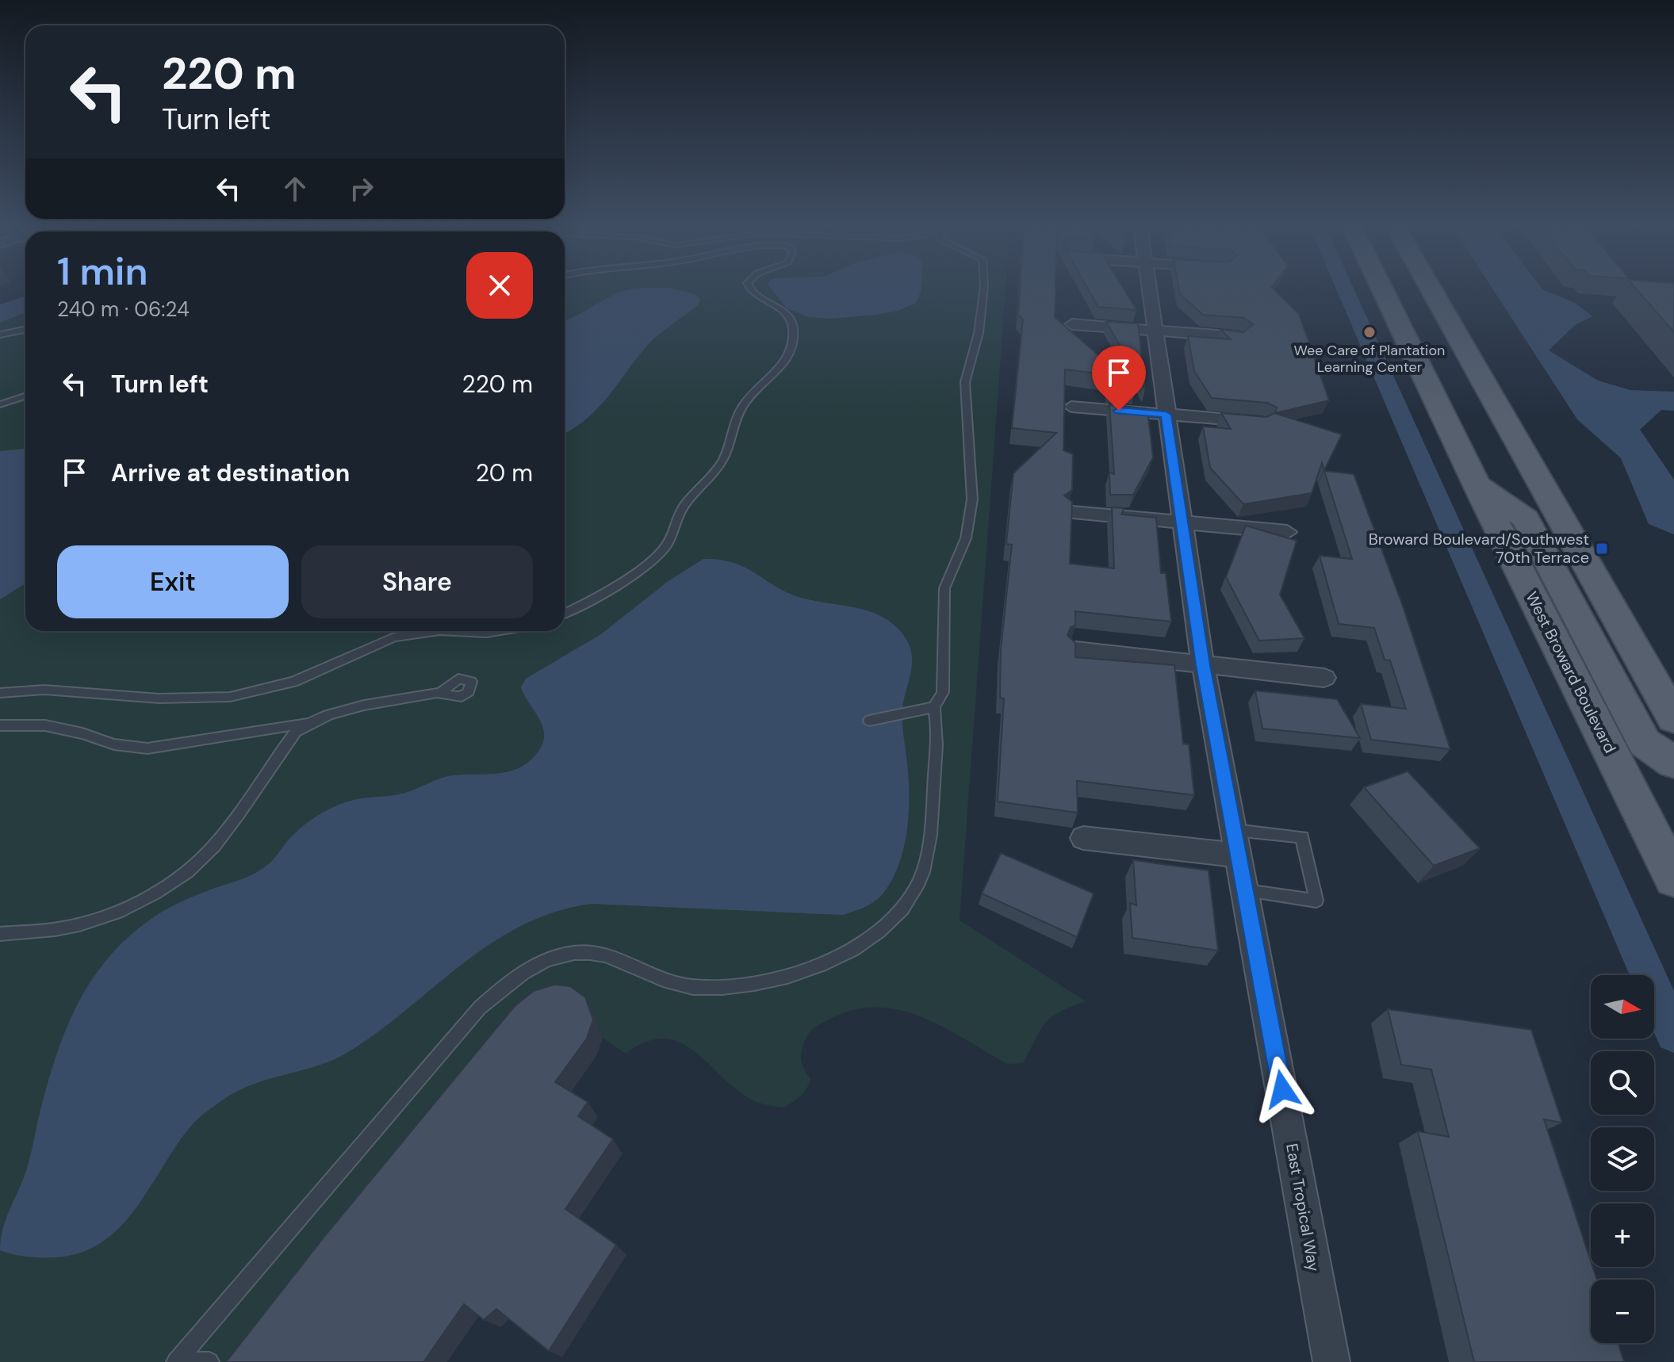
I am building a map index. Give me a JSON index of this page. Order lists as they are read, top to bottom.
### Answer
{
  "streets": {
    "main road": ["West Broward Boulevard"],
    "street": ["East Tropical Way"]
  },
  "places": {
    "other": ["Wee Care of Plantation Learning Center"],
    "transit": ["Broward Boulevard/Southwest 70th Terrace"]
  },
  "north": "right",
  "page": {
    "turn": ["220 m", "Turn left"],
    "heading": ["1 min", "240 m · 06:24"],
    "list": [
      {
        "name": "Turn left",
        "value": "220 m"
      },
      {
        "name": "Arrive at destination",
        "value": "20 m"
      }
    ],
    "buttons": ["Exit", "Share"],
    "map_buttons": ["+", "−"]
  }
}
